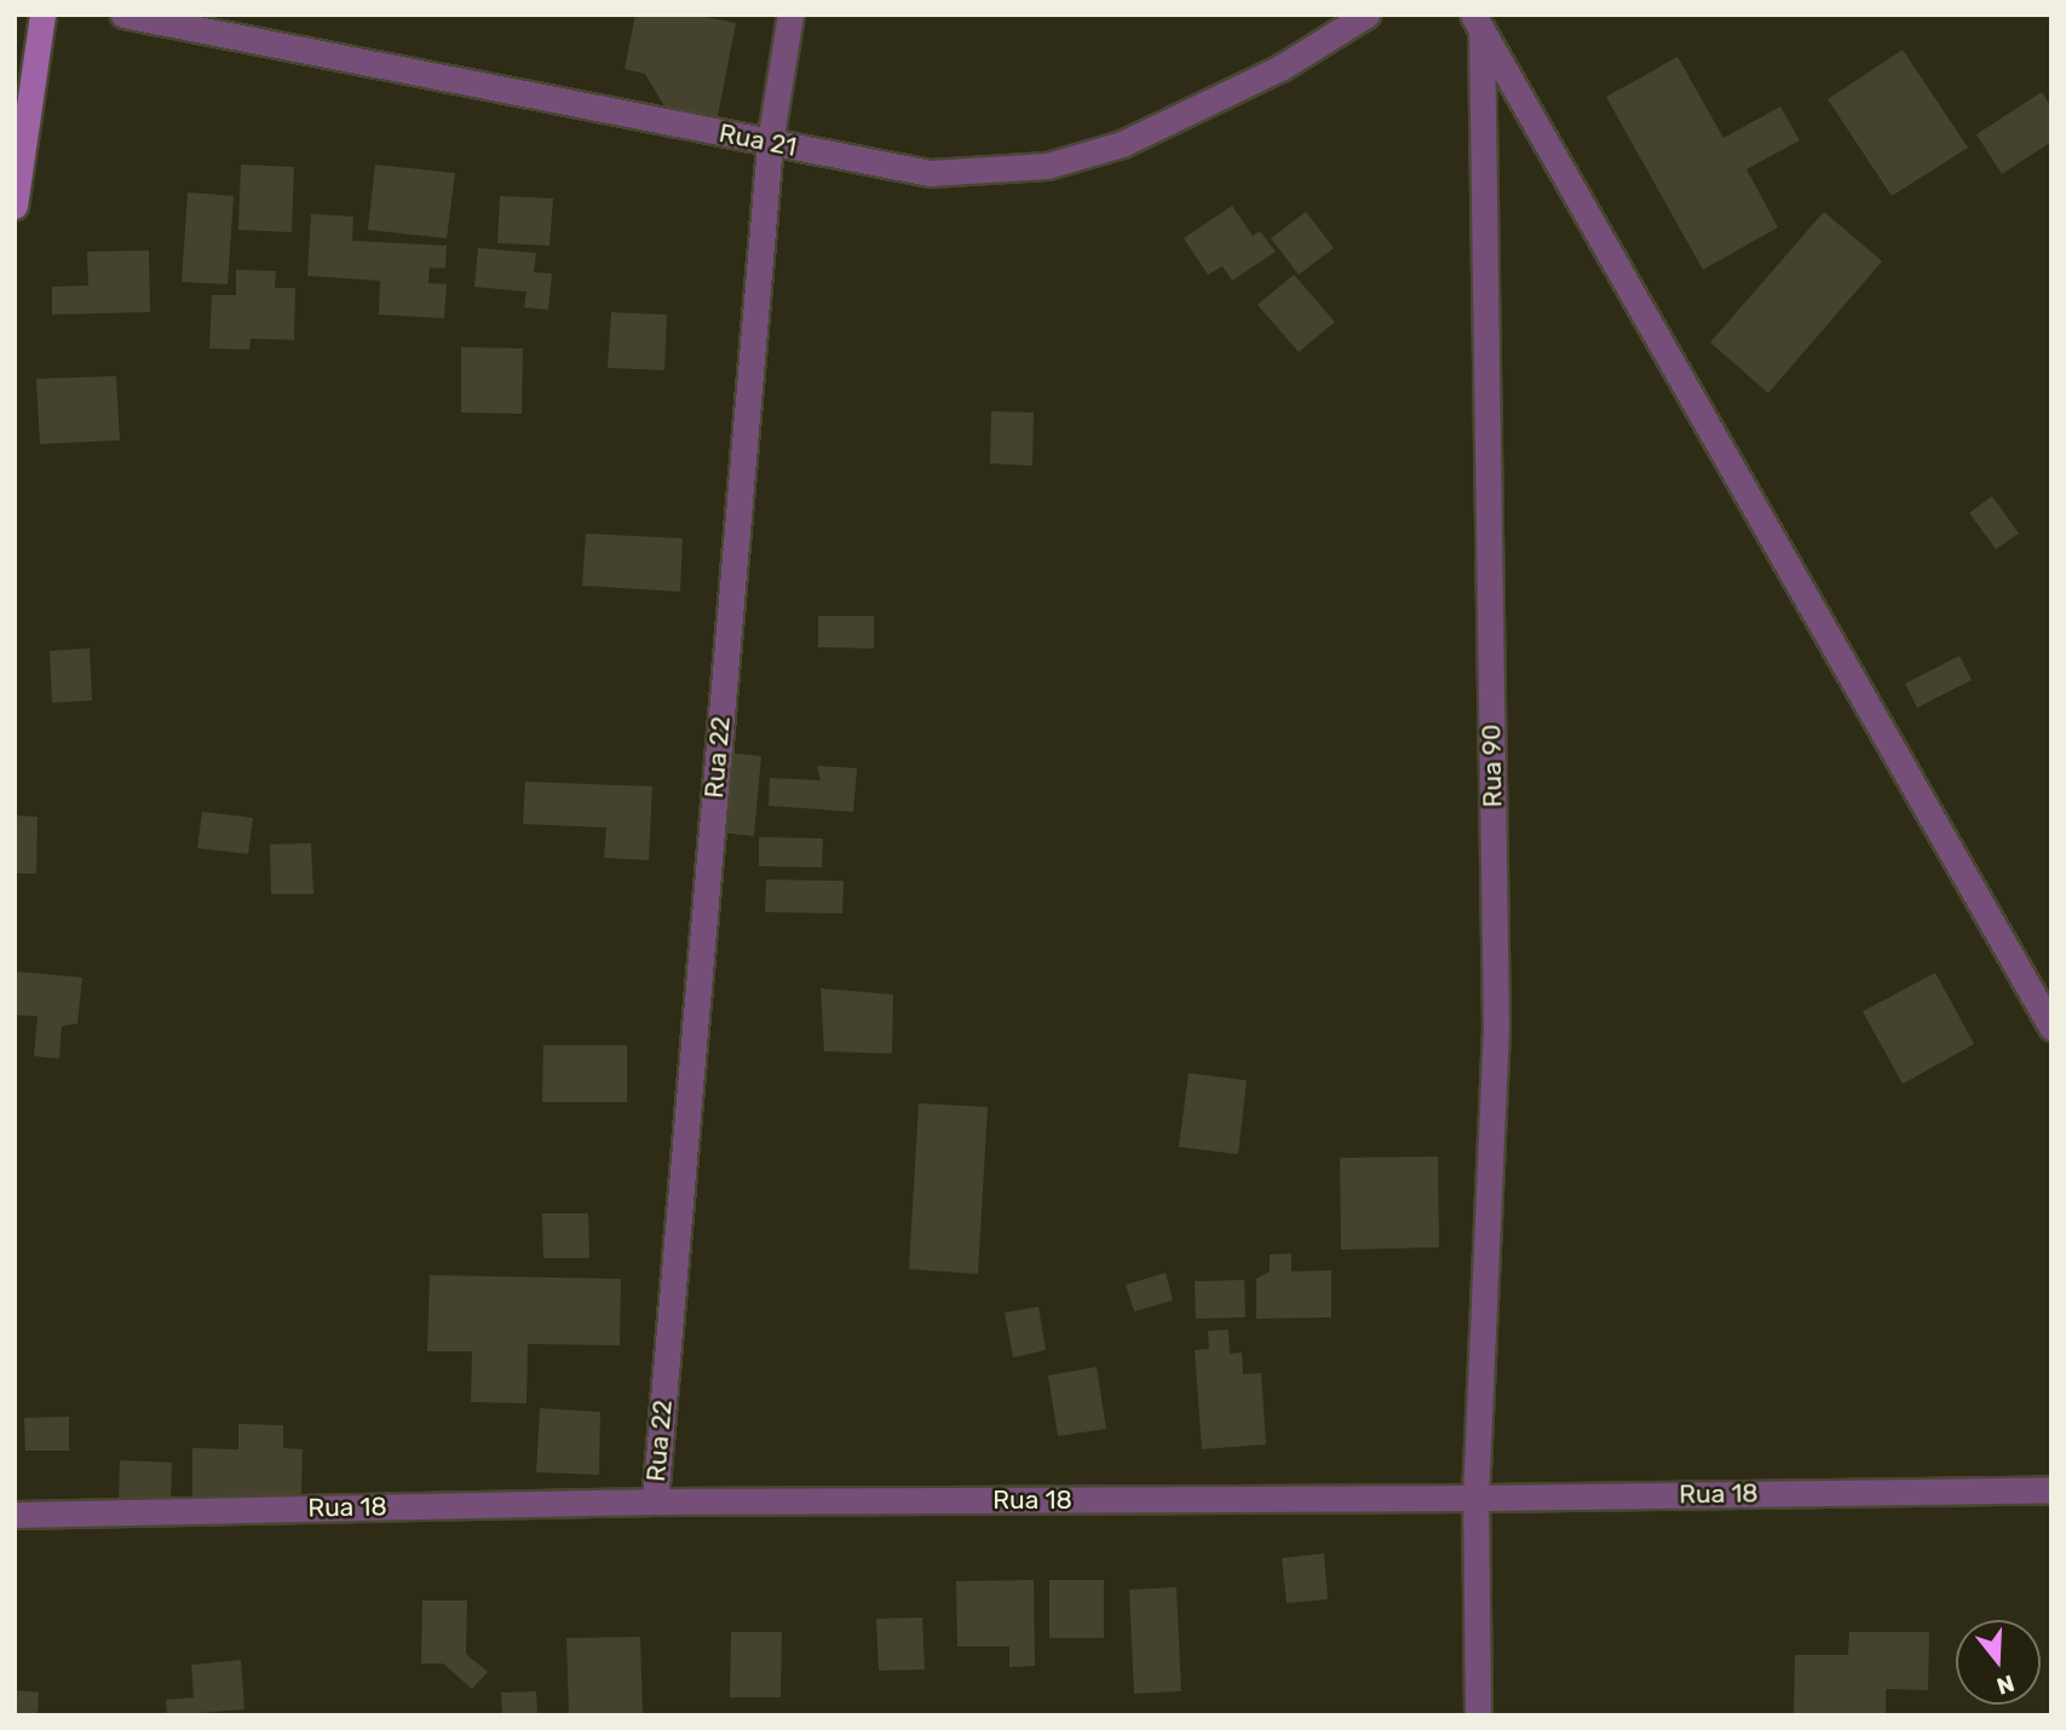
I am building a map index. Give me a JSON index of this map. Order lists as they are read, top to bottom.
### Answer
{
  "streets": {
    "street": [
      "Rua 21",
      "Rua 22",
      "Rua 90",
      "Rua 18"
    ]
  },
  "crossings": [
    ["Rua 21", "Rua 22"],
    ["Rua 22", "Rua 18"],
    ["Rua 90", "Rua 18"]
  ],
  "north": "bottom"
}
